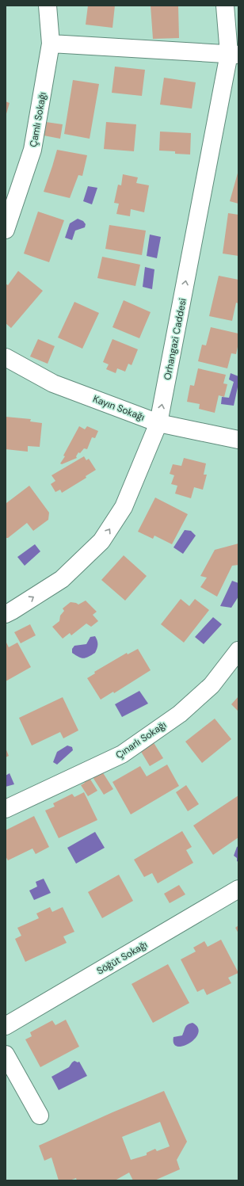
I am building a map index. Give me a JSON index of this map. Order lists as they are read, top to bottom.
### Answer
{
  "streets": {
    "street": [
      "Çamlı Sokağı",
      "Orhangazi Caddesi",
      "Kayın Sokağı",
      "Çınarlı Sokağı",
      "Söğüt Sokağı"
    ]
  },
  "crossings": [
    ["Orhangazi Caddesi", "Kayın Sokağı"]
  ],
  "one_way": ["Orhangazi Caddesi"]
}
